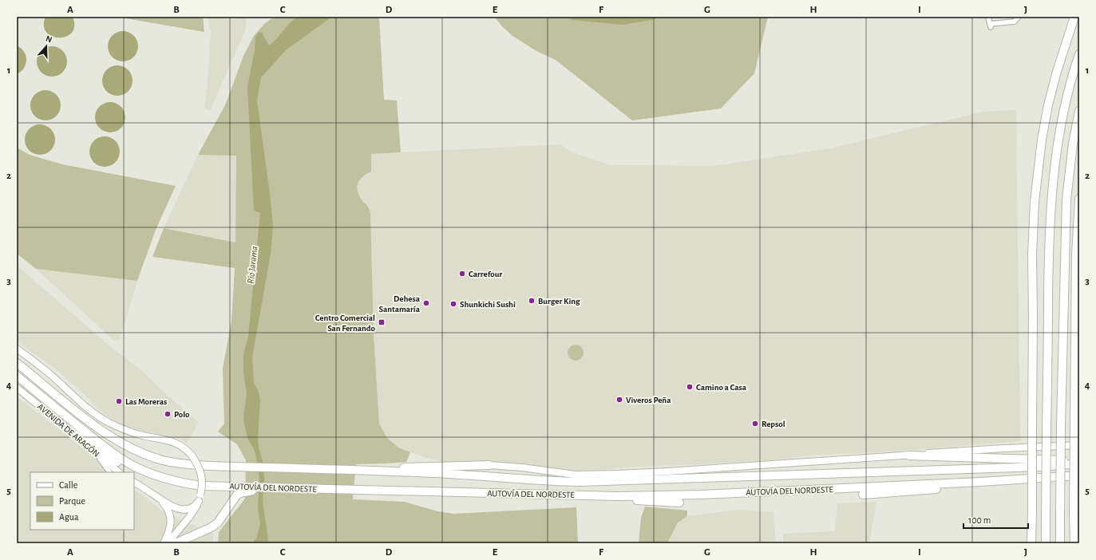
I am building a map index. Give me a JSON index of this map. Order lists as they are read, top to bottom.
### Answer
{
  "streets": {
    "highway": ["AUTOVÍA DEL NORDESTE"],
    "main road": ["AVENIDA DE ARAGÓN"]
  },
  "water": ["Río Jarama"],
  "places": {
    "other": [
      "Carrefour",
      "Burger King",
      "Dehesa Santamaría",
      "Shunkichi Sushi",
      "Camino a Casa",
      "Viveros Peña",
      "Las Moreras",
      "Polo",
      "Repsol"
    ],
    "transit": ["Centro Comercial San Fernando"]
  },
  "legend": ["Calle", "Parque", "Agua"],
  "scale_bar": "100 m",
  "north": "top",
  "grid": {
    "columns": [
      "A",
      "B",
      "C",
      "D",
      "E",
      "F",
      "G",
      "H",
      "I",
      "J"
    ],
    "rows": [
      "1",
      "2",
      "3",
      "4",
      "5"
    ]
  }
}
